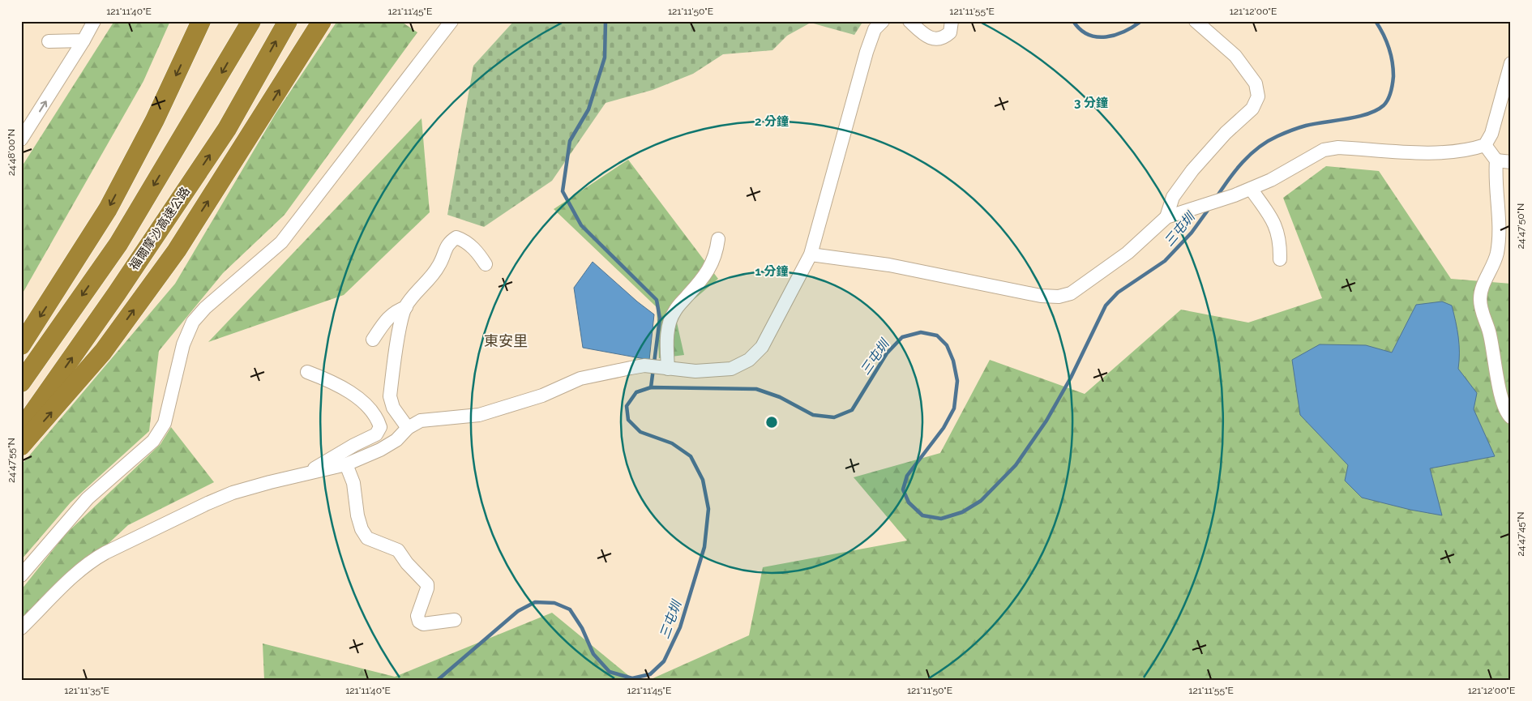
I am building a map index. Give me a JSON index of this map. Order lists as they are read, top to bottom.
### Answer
{
  "streets": {
    "highway": ["福爾摩沙高速公路"]
  },
  "districts": ["東安里"],
  "water": ["三屯圳"],
  "coordinates": [
    "121°11'40\"E",
    "121°11'45\"E",
    "121°11'50\"E",
    "121°11'55\"E",
    "121°12'00\"E",
    "24°48'00\"N",
    "24°47'50\"N",
    "24°47'55\"N",
    "24°47'45\"N",
    "121°11'35\"E"
  ],
  "rings": ["3 分鐘", "2 分鐘", "1 分鐘"]
}
